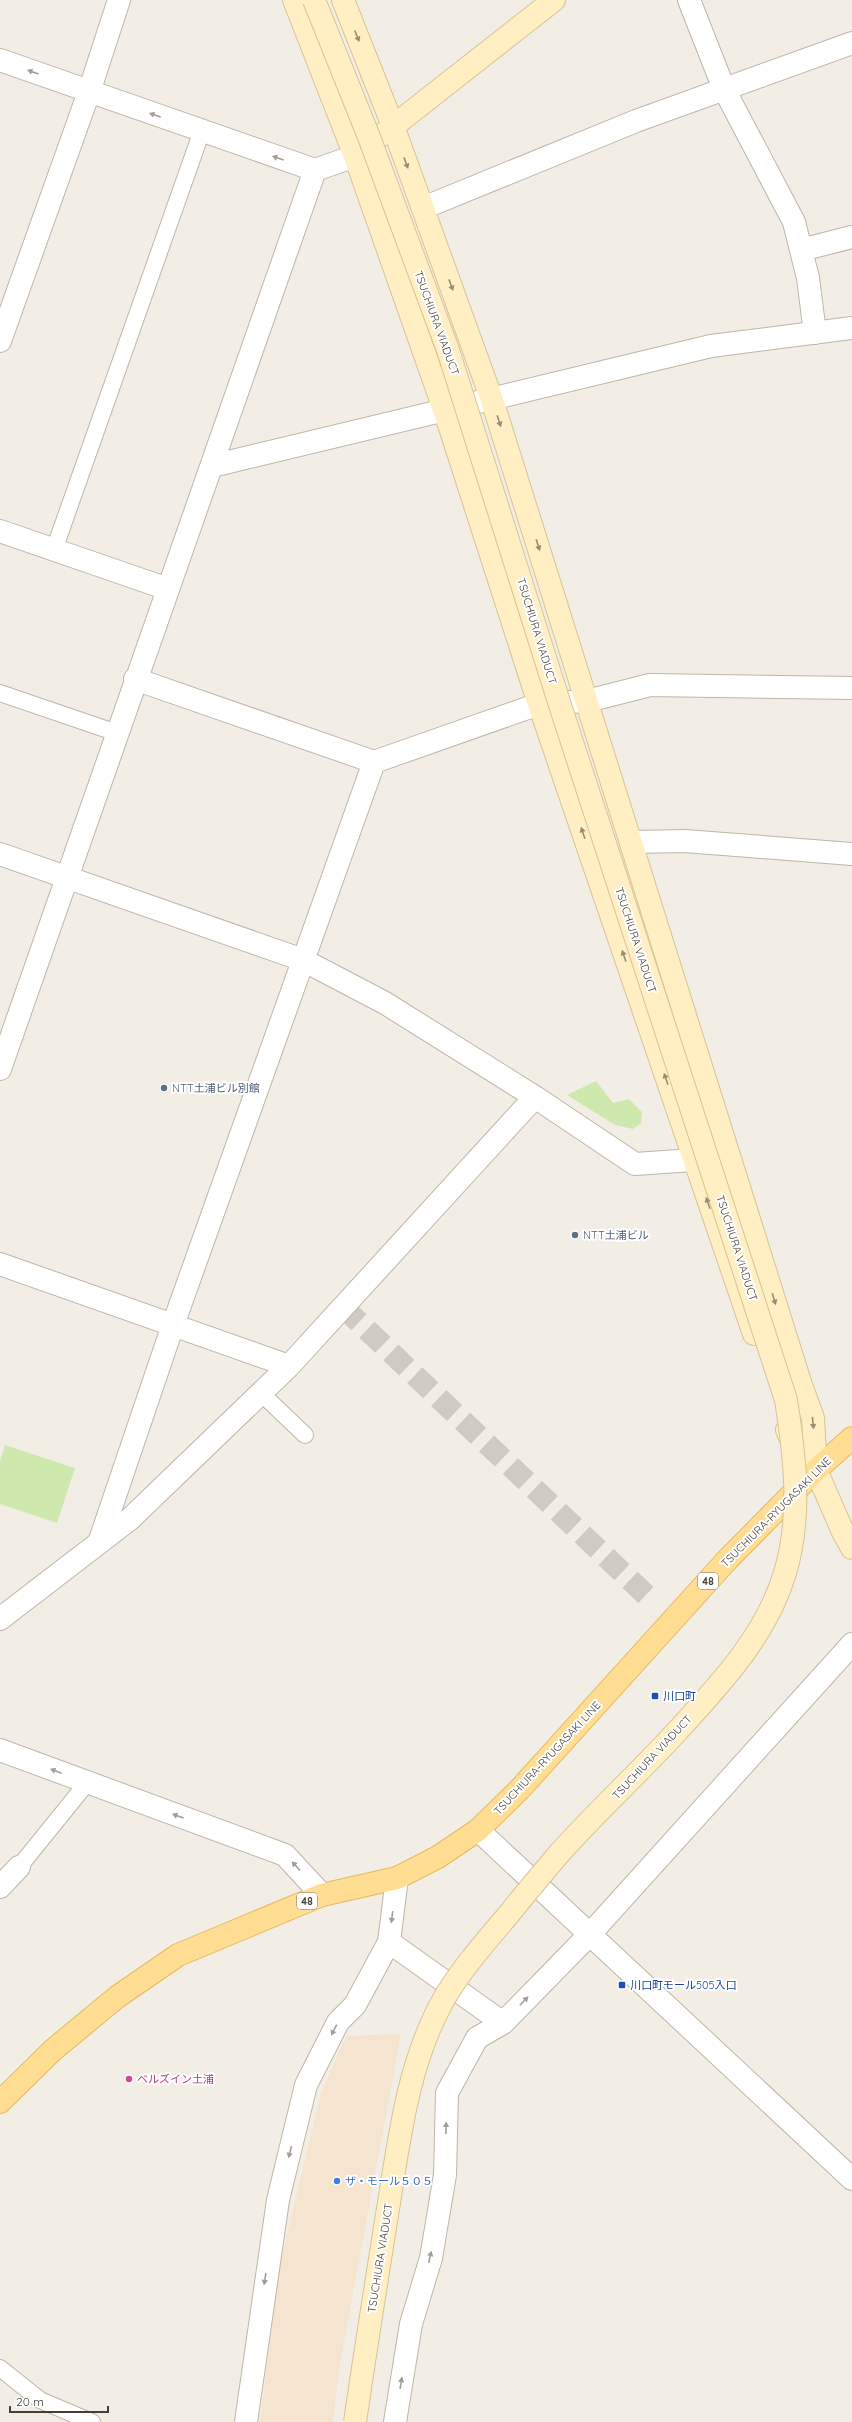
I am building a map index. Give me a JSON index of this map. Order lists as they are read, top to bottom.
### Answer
{
  "streets": {
    "main road": ["TSUCHIURA-RYUGASAKI LINE", "48"],
    "street": ["TSUCHIURA VIADUCT"]
  },
  "places": {
    "other": [
      "NTT土浦ビル別館",
      "NTT土浦ビル",
      "ベルズイン土浦",
      "ザ・モール５０５"
    ],
    "transit": ["川口町", "川口町モール505入口"]
  },
  "scale_bar": "20 m"
}
